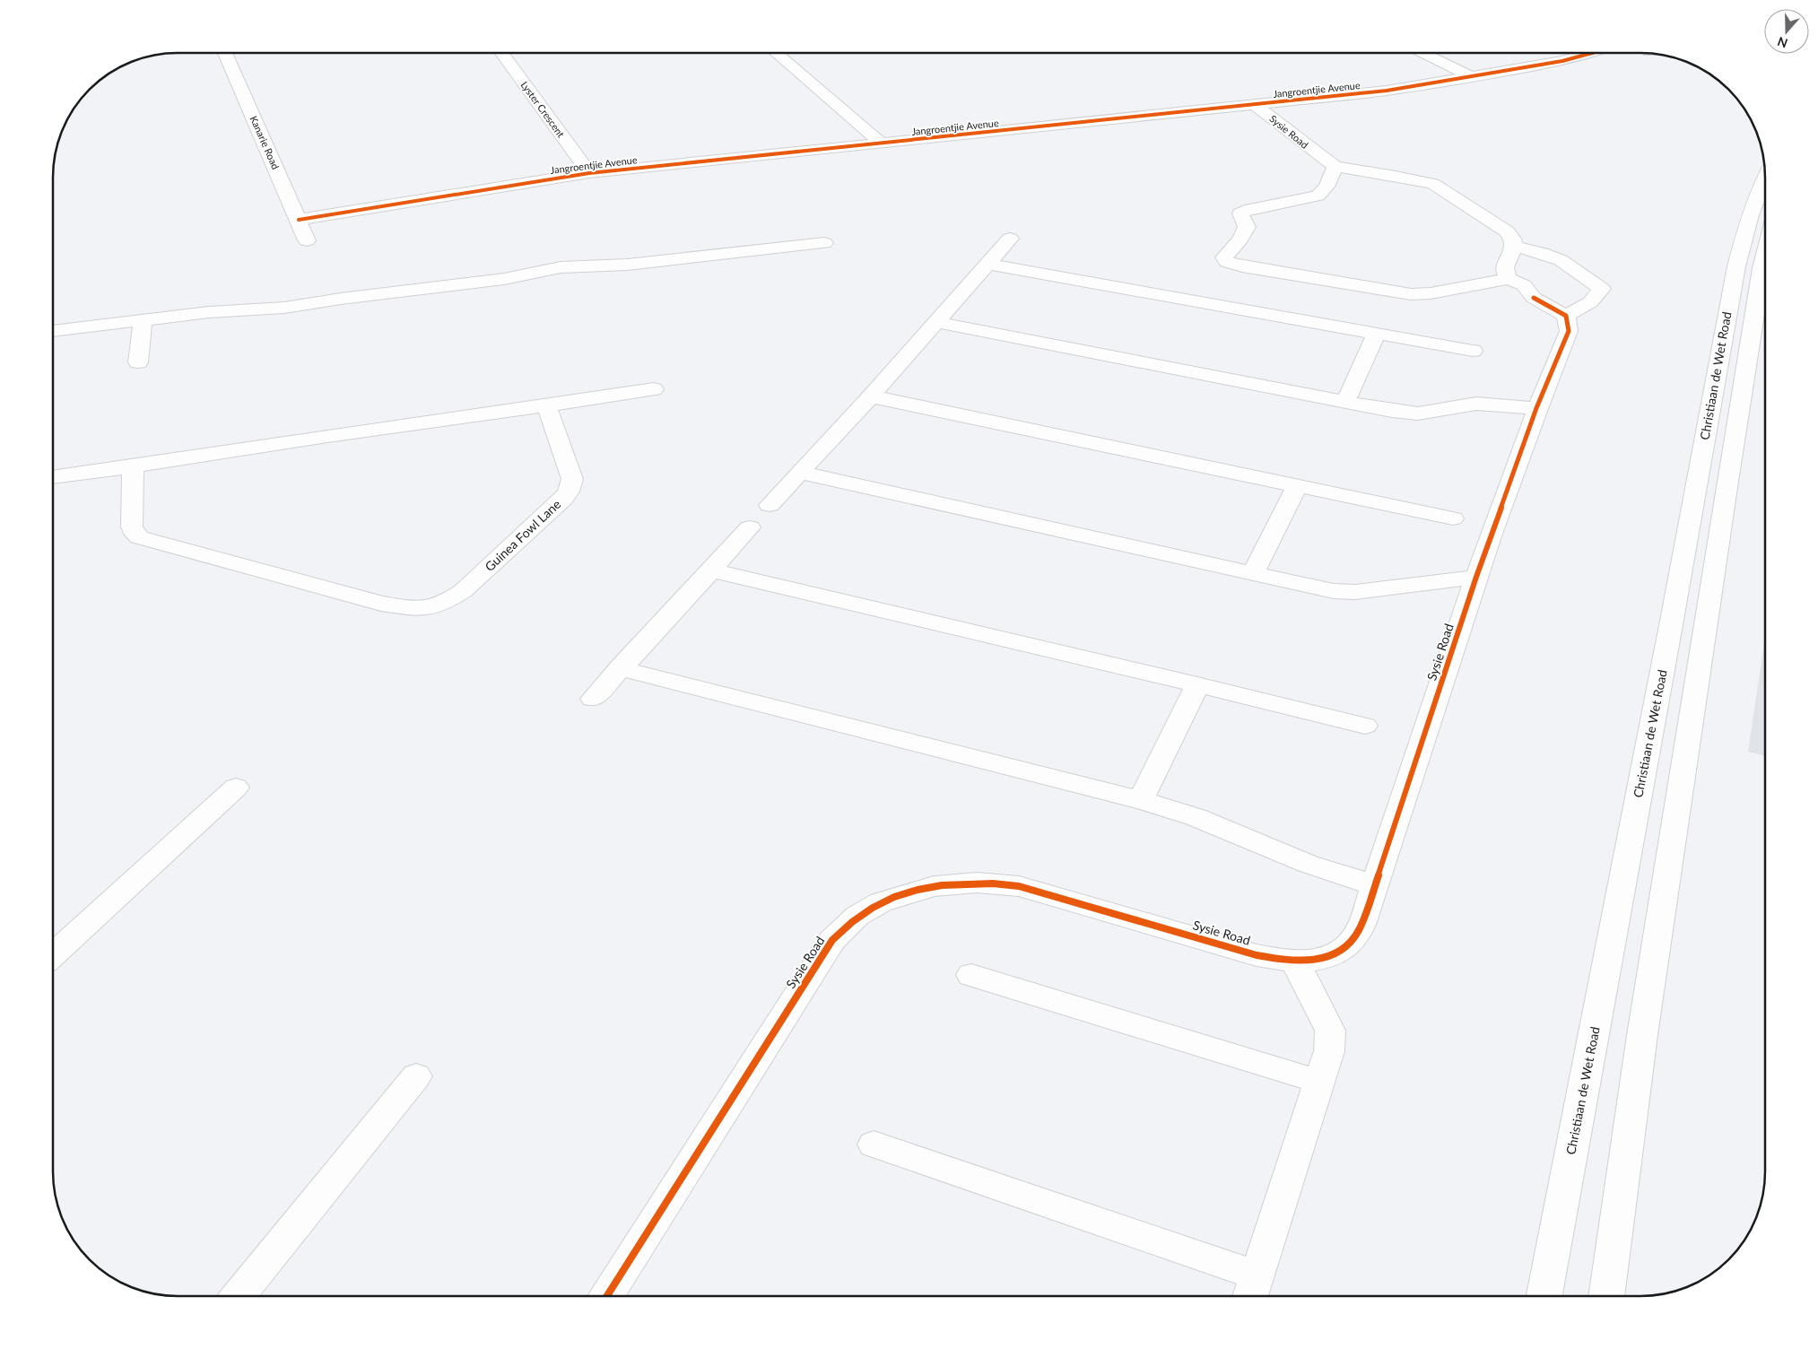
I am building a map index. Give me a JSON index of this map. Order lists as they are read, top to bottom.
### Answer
{
  "streets": {
    "street": [
      "Jangroentjie Avenue",
      "Lyster Crescent",
      "Sysie Road",
      "Kanarie Road",
      "Christiaan de Wet Road",
      "Guinea Fowl Lane"
    ]
  },
  "crossings": [
    ["Jangroentjie Avenue", "Lyster Crescent"],
    ["Jangroentjie Avenue", "Sysie Road"],
    ["Jangroentjie Avenue", "Kanarie Road"]
  ],
  "north": "bottom"
}
